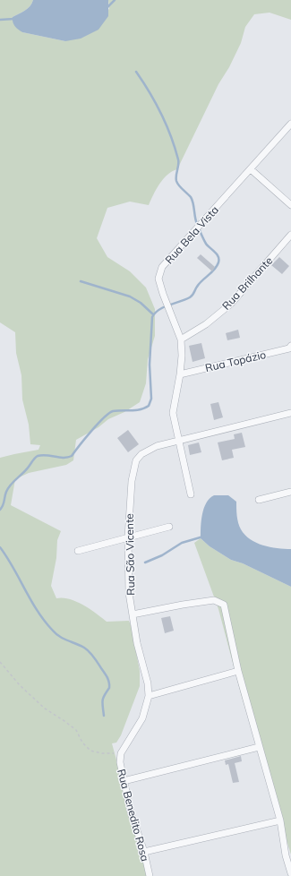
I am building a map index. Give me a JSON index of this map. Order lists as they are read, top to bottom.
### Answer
{
  "streets": {
    "street": [
      "Rua Bela Vista",
      "Rua Brilhante",
      "Rua Topázio",
      "Rua São Vicente",
      "Rua Benedito Rosa"
    ]
  },
  "crossings": [
    ["Rua Bela Vista", "Rua Brilhante"],
    ["Rua Bela Vista", "Rua Topázio"],
    ["Rua Bela Vista", "Rua São Vicente"]
  ]
}
